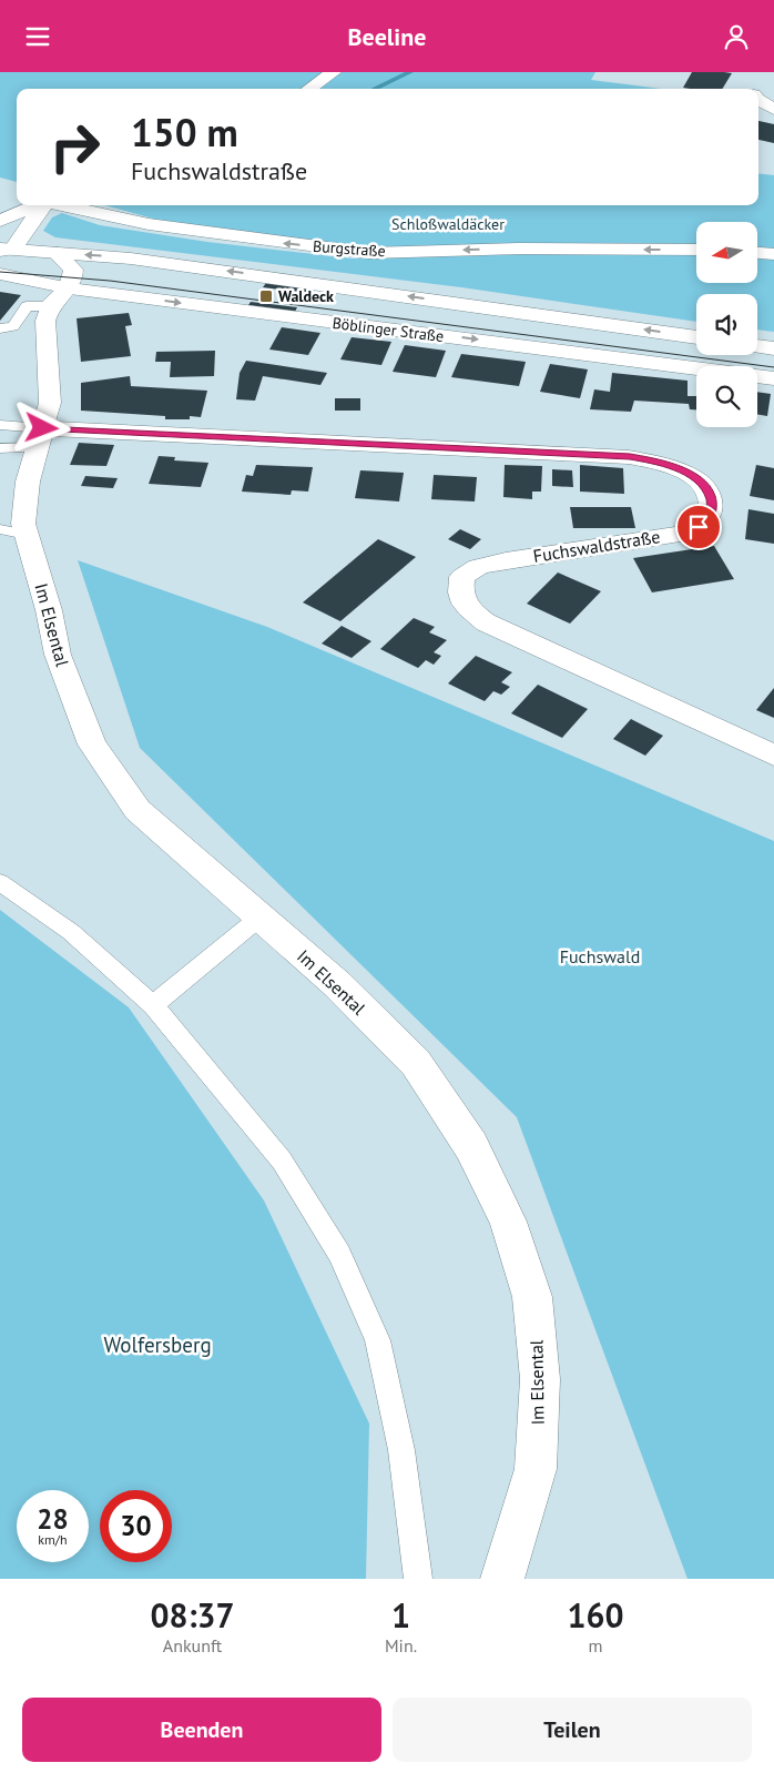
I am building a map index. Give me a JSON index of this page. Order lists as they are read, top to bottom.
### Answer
{
  "streets": {
    "street": [
      "Burgstraße",
      "Böblinger Straße",
      "Fuchswaldstraße",
      "Im Elsental"
    ]
  },
  "crossings": [
    ["Fuchswaldstraße", "Im Elsental"]
  ],
  "one_way": ["Burgstraße"],
  "parks": ["Schloßwaldäcker", "Fuchswald", "Wolfersberg"],
  "places": {
    "transit": ["Waldeck"]
  },
  "north": "left",
  "page": {
    "header": "Beeline",
    "turn": ["150 m", "Fuchswaldstraße"],
    "speed": "28 km/h",
    "limit": "30",
    "eta": [
      "08:37",
      "Ankunft",
      "1",
      "Min.",
      "160",
      "m"
    ],
    "buttons": ["Beenden", "Teilen"]
  }
}
